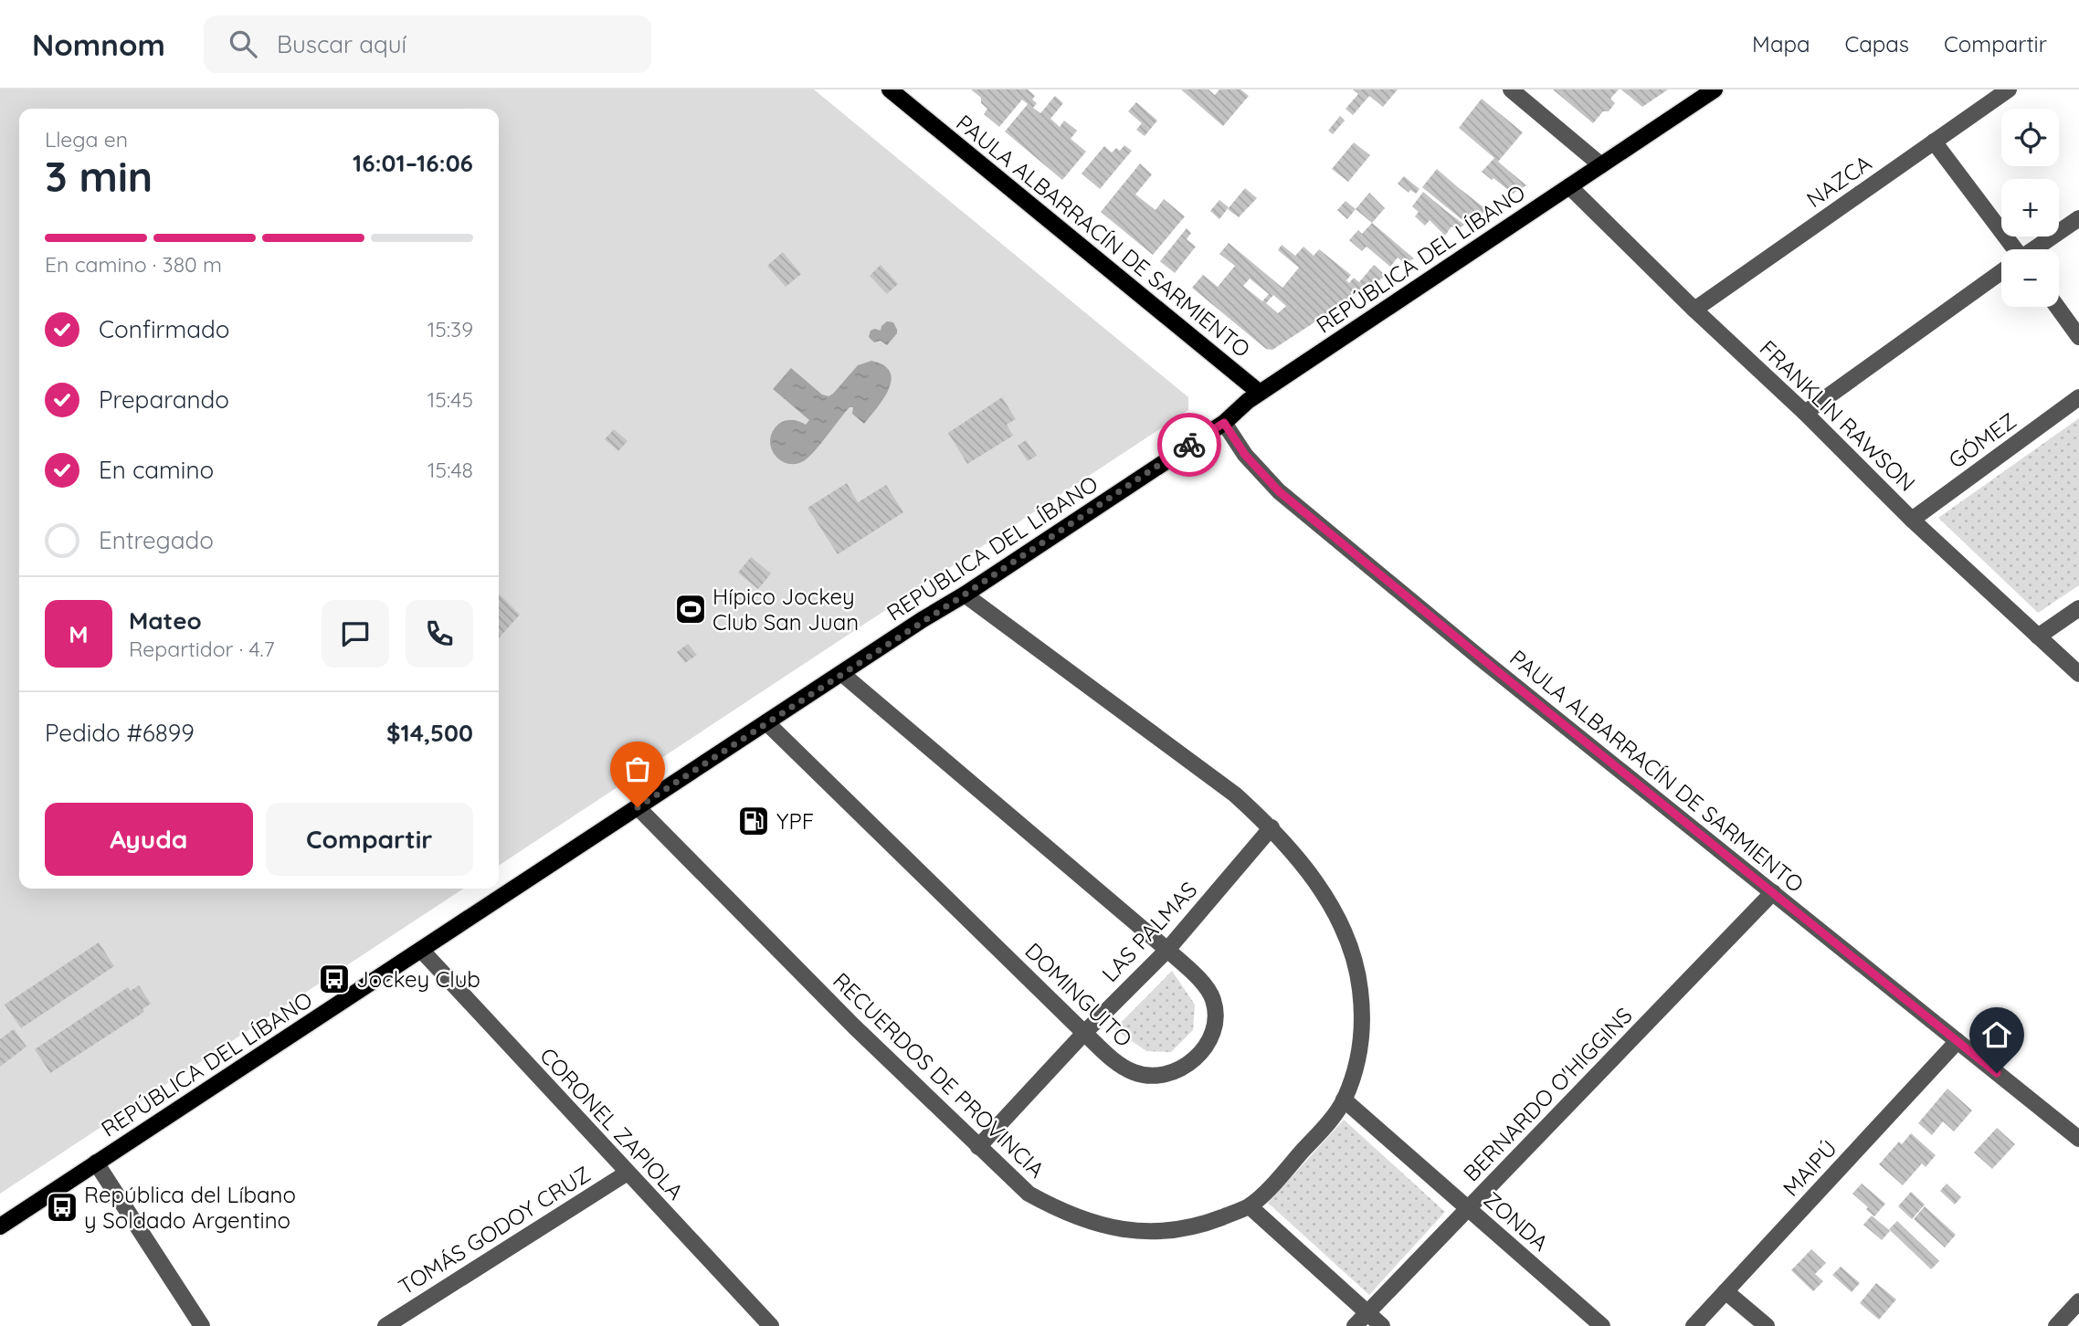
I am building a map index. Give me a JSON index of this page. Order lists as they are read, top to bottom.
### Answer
{
  "streets": {
    "main road": ["PAULA ALBARRACÍN DE SARMIENTO", "REPÚBLICA DEL LÍBANO"],
    "street": [
      "NAZCA",
      "FRANKLIN RAWSON",
      "GÓMEZ",
      "LAS PALMAS",
      "DOMINGUITO",
      "RECUERDOS DE PROVINCIA",
      "BERNARDO O'HIGGINS",
      "CORONEL ZAPIOLA",
      "MAIPÚ",
      "ZONDA",
      "TOMÁS GODOY CRUZ"
    ]
  },
  "crossings": [
    ["NAZCA", "FRANKLIN RAWSON"],
    ["PAULA ALBARRACÍN DE SARMIENTO", "REPÚBLICA DEL LÍBANO"],
    ["PAULA ALBARRACÍN DE SARMIENTO", "BERNARDO O'HIGGINS"],
    ["PAULA ALBARRACÍN DE SARMIENTO", "MAIPÚ"],
    ["REPÚBLICA DEL LÍBANO", "FRANKLIN RAWSON"],
    ["REPÚBLICA DEL LÍBANO", "DOMINGUITO"],
    ["REPÚBLICA DEL LÍBANO", "RECUERDOS DE PROVINCIA"],
    ["REPÚBLICA DEL LÍBANO", "CORONEL ZAPIOLA"],
    ["FRANKLIN RAWSON", "GÓMEZ"],
    ["LAS PALMAS", "DOMINGUITO"],
    ["LAS PALMAS", "RECUERDOS DE PROVINCIA"],
    ["RECUERDOS DE PROVINCIA", "ZONDA"],
    ["BERNARDO O'HIGGINS", "ZONDA"],
    ["CORONEL ZAPIOLA", "TOMÁS GODOY CRUZ"]
  ],
  "places": {
    "sports": ["Hípico Jockey Club San Juan"],
    "fuel station": ["YPF"],
    "bus stop": ["Jockey Club", "República del Líbano y Soldado Argentino"]
  },
  "page": {
    "header": "Nomnom",
    "search": "Buscar aquí",
    "nav": ["Mapa", "Capas", "Compartir"],
    "map_buttons": ["+", "−"],
    "heading": ["3 min", "Llega en", "16:01–16:06"],
    "panel": [
      "Mateo",
      "Repartidor · 4.7",
      "Pedido #6899",
      "$14,500"
    ],
    "bar": "En camino · 380 m",
    "list": [
      ["Confirmado", "15:39"],
      ["Preparando", "15:45"],
      ["En camino", "15:48"],
      "Entregado"
    ],
    "round": "M",
    "buttons": ["Ayuda", "Compartir"]
  }
}
